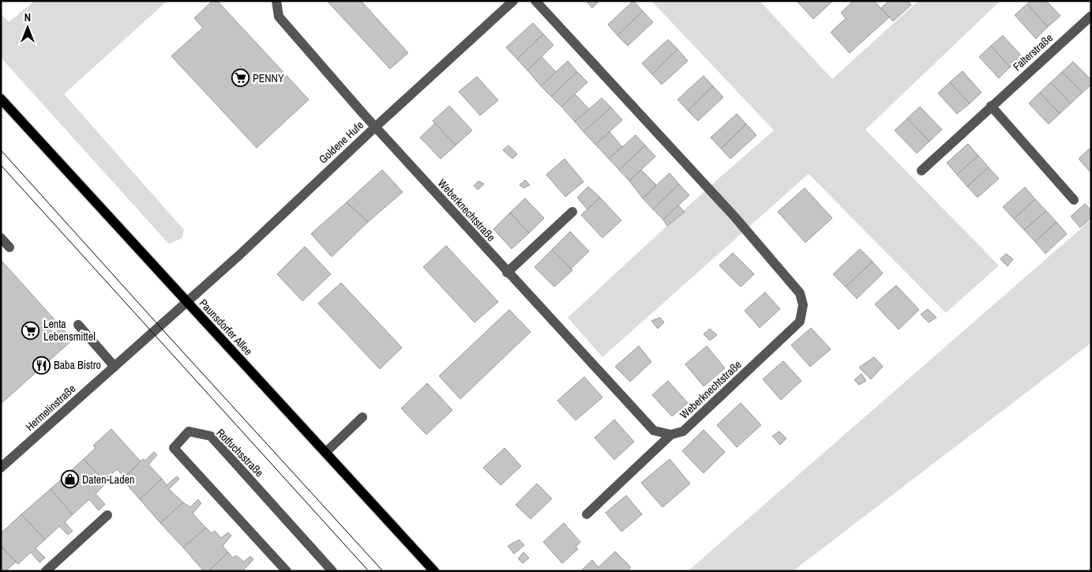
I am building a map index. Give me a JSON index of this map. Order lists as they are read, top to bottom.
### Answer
{
  "streets": {
    "main road": ["Paunsdorfer Allee"],
    "street": [
      "Falterstraße",
      "Goldene Hufe",
      "Weberknechtstraße",
      "Hermelinstraße",
      "Rotfuchsstraße"
    ]
  },
  "crossings": [
    ["Goldene Hufe", "Weberknechtstraße"],
    ["Goldene Hufe", "Paunsdorfer Allee"],
    ["Goldene Hufe", "Hermelinstraße"],
    ["Paunsdorfer Allee", "Hermelinstraße"]
  ],
  "places": {
    "supermarket": ["PENNY", "Lenta Lebensmittel"],
    "restaurant": ["Baba Bistro"],
    "shop": ["Daten-Laden"]
  },
  "north": "top"
}
